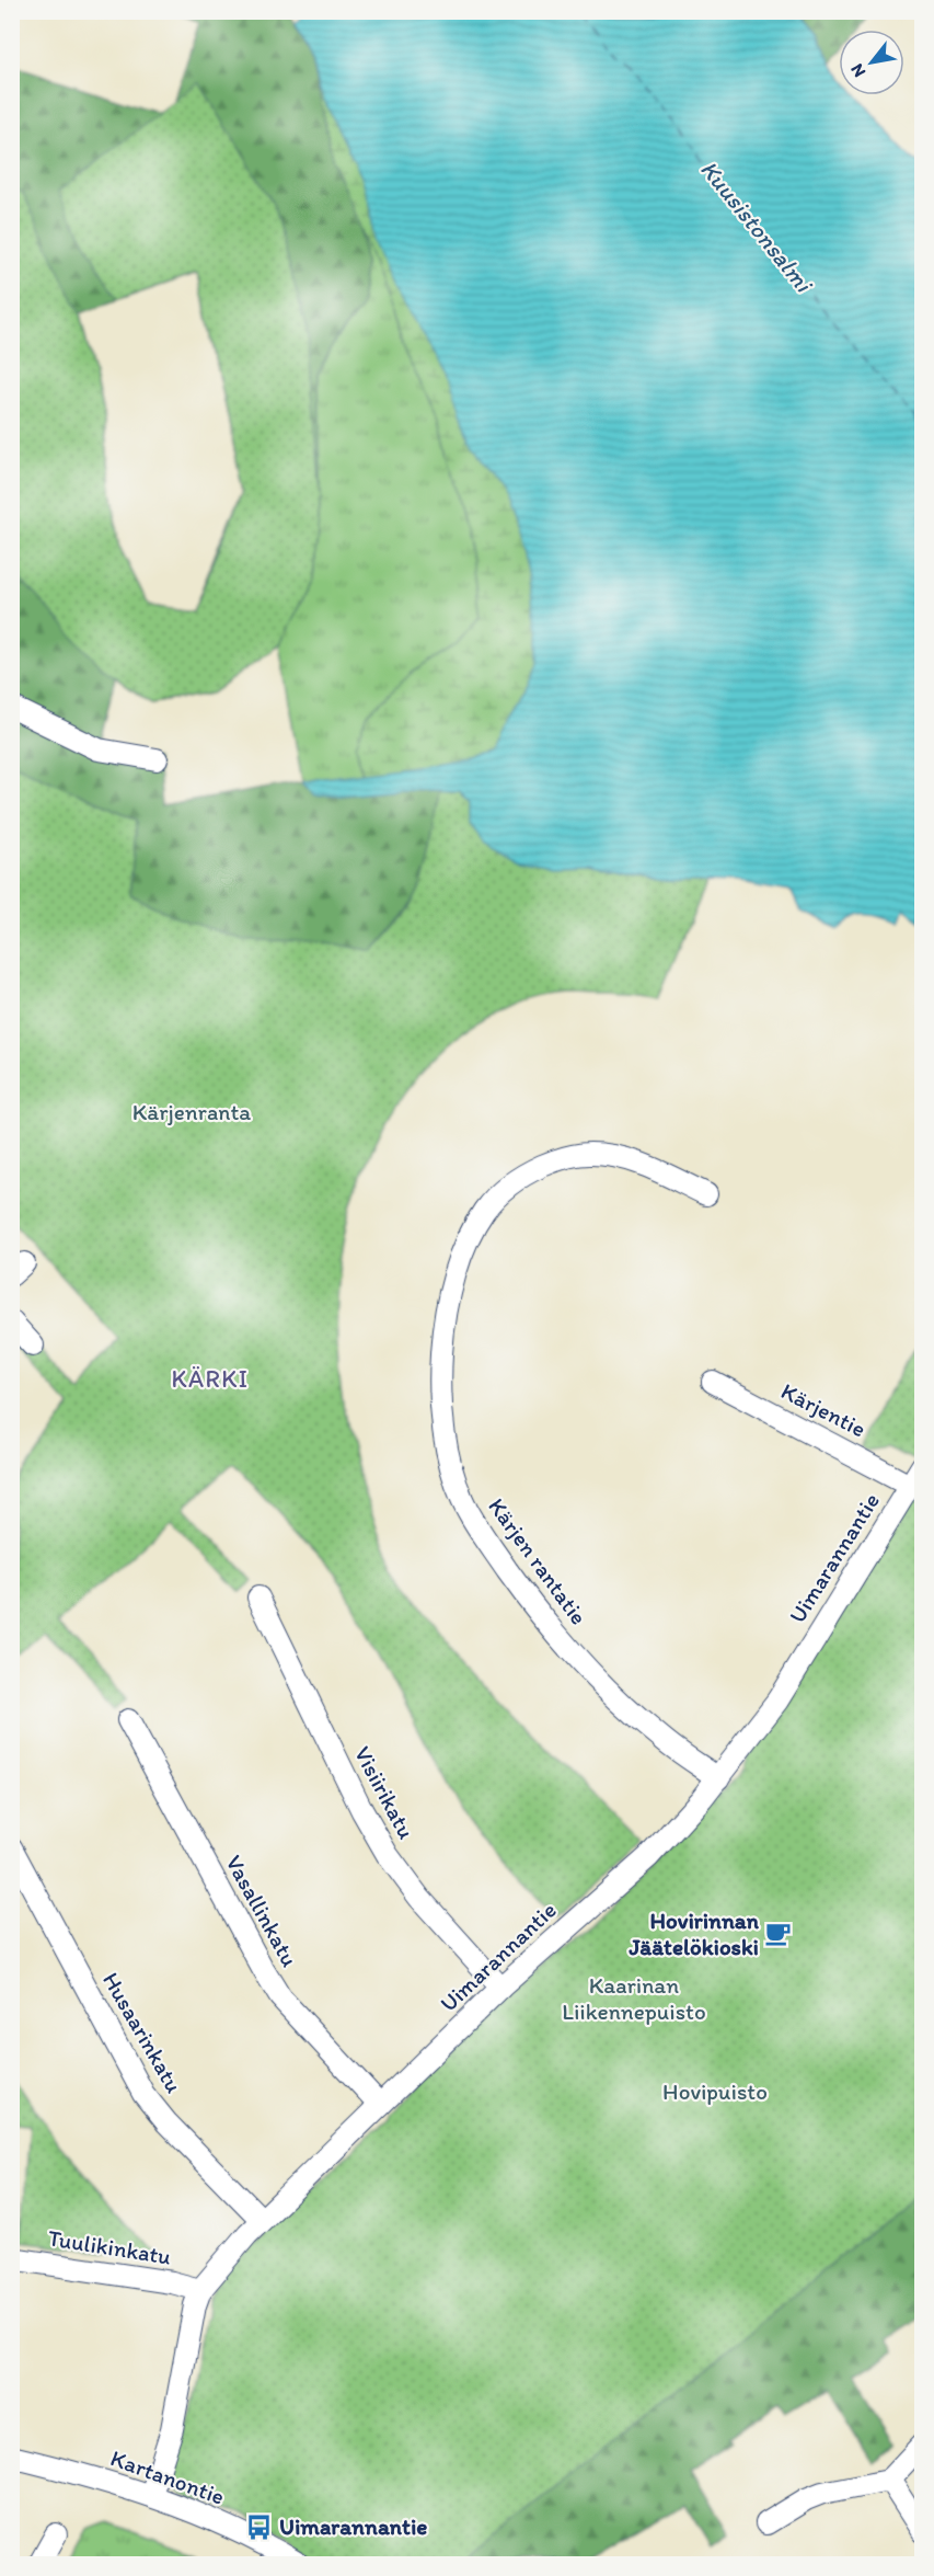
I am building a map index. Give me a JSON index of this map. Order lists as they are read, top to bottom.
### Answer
{
  "streets": {
    "street": [
      "Kärjentie",
      "Uimarannantie",
      "Kärjen rantatie",
      "Visiirikatu",
      "Vasallinkatu",
      "Husaarinkatu",
      "Tuulikinkatu",
      "Kartanontie"
    ]
  },
  "crossings": [
    ["Kärjentie", "Uimarannantie"],
    ["Uimarannantie", "Kärjen rantatie"],
    ["Uimarannantie", "Visiirikatu"],
    ["Uimarannantie", "Vasallinkatu"],
    ["Uimarannantie", "Husaarinkatu"],
    ["Uimarannantie", "Tuulikinkatu"],
    ["Uimarannantie", "Kartanontie"]
  ],
  "districts": ["KÄRKI"],
  "water": ["Kuusistonsalmi"],
  "parks": ["Kärjenranta", "Kaarinan Liikennepuisto", "Hovipuisto"],
  "places": {
    "cafe": ["Hovirinnan Jäätelökioski"],
    "bus stop": ["Uimarannantie"]
  },
  "north": "bottom left"
}
